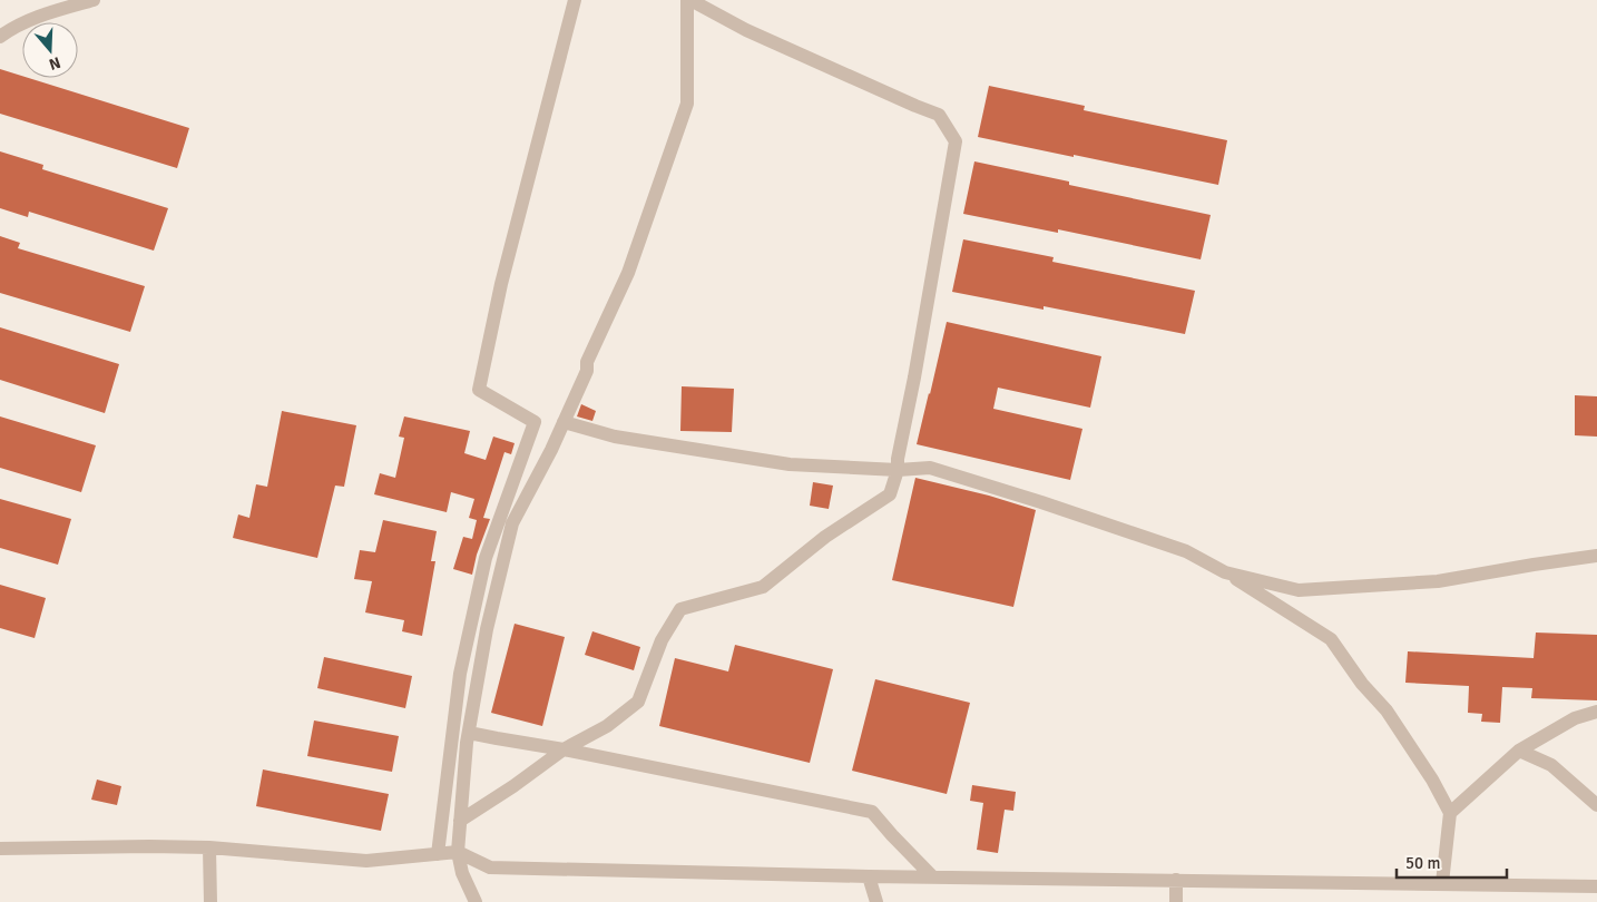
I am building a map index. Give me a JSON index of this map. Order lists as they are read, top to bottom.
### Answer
{
  "scale_bar": "50 m",
  "north": "bottom"
}
